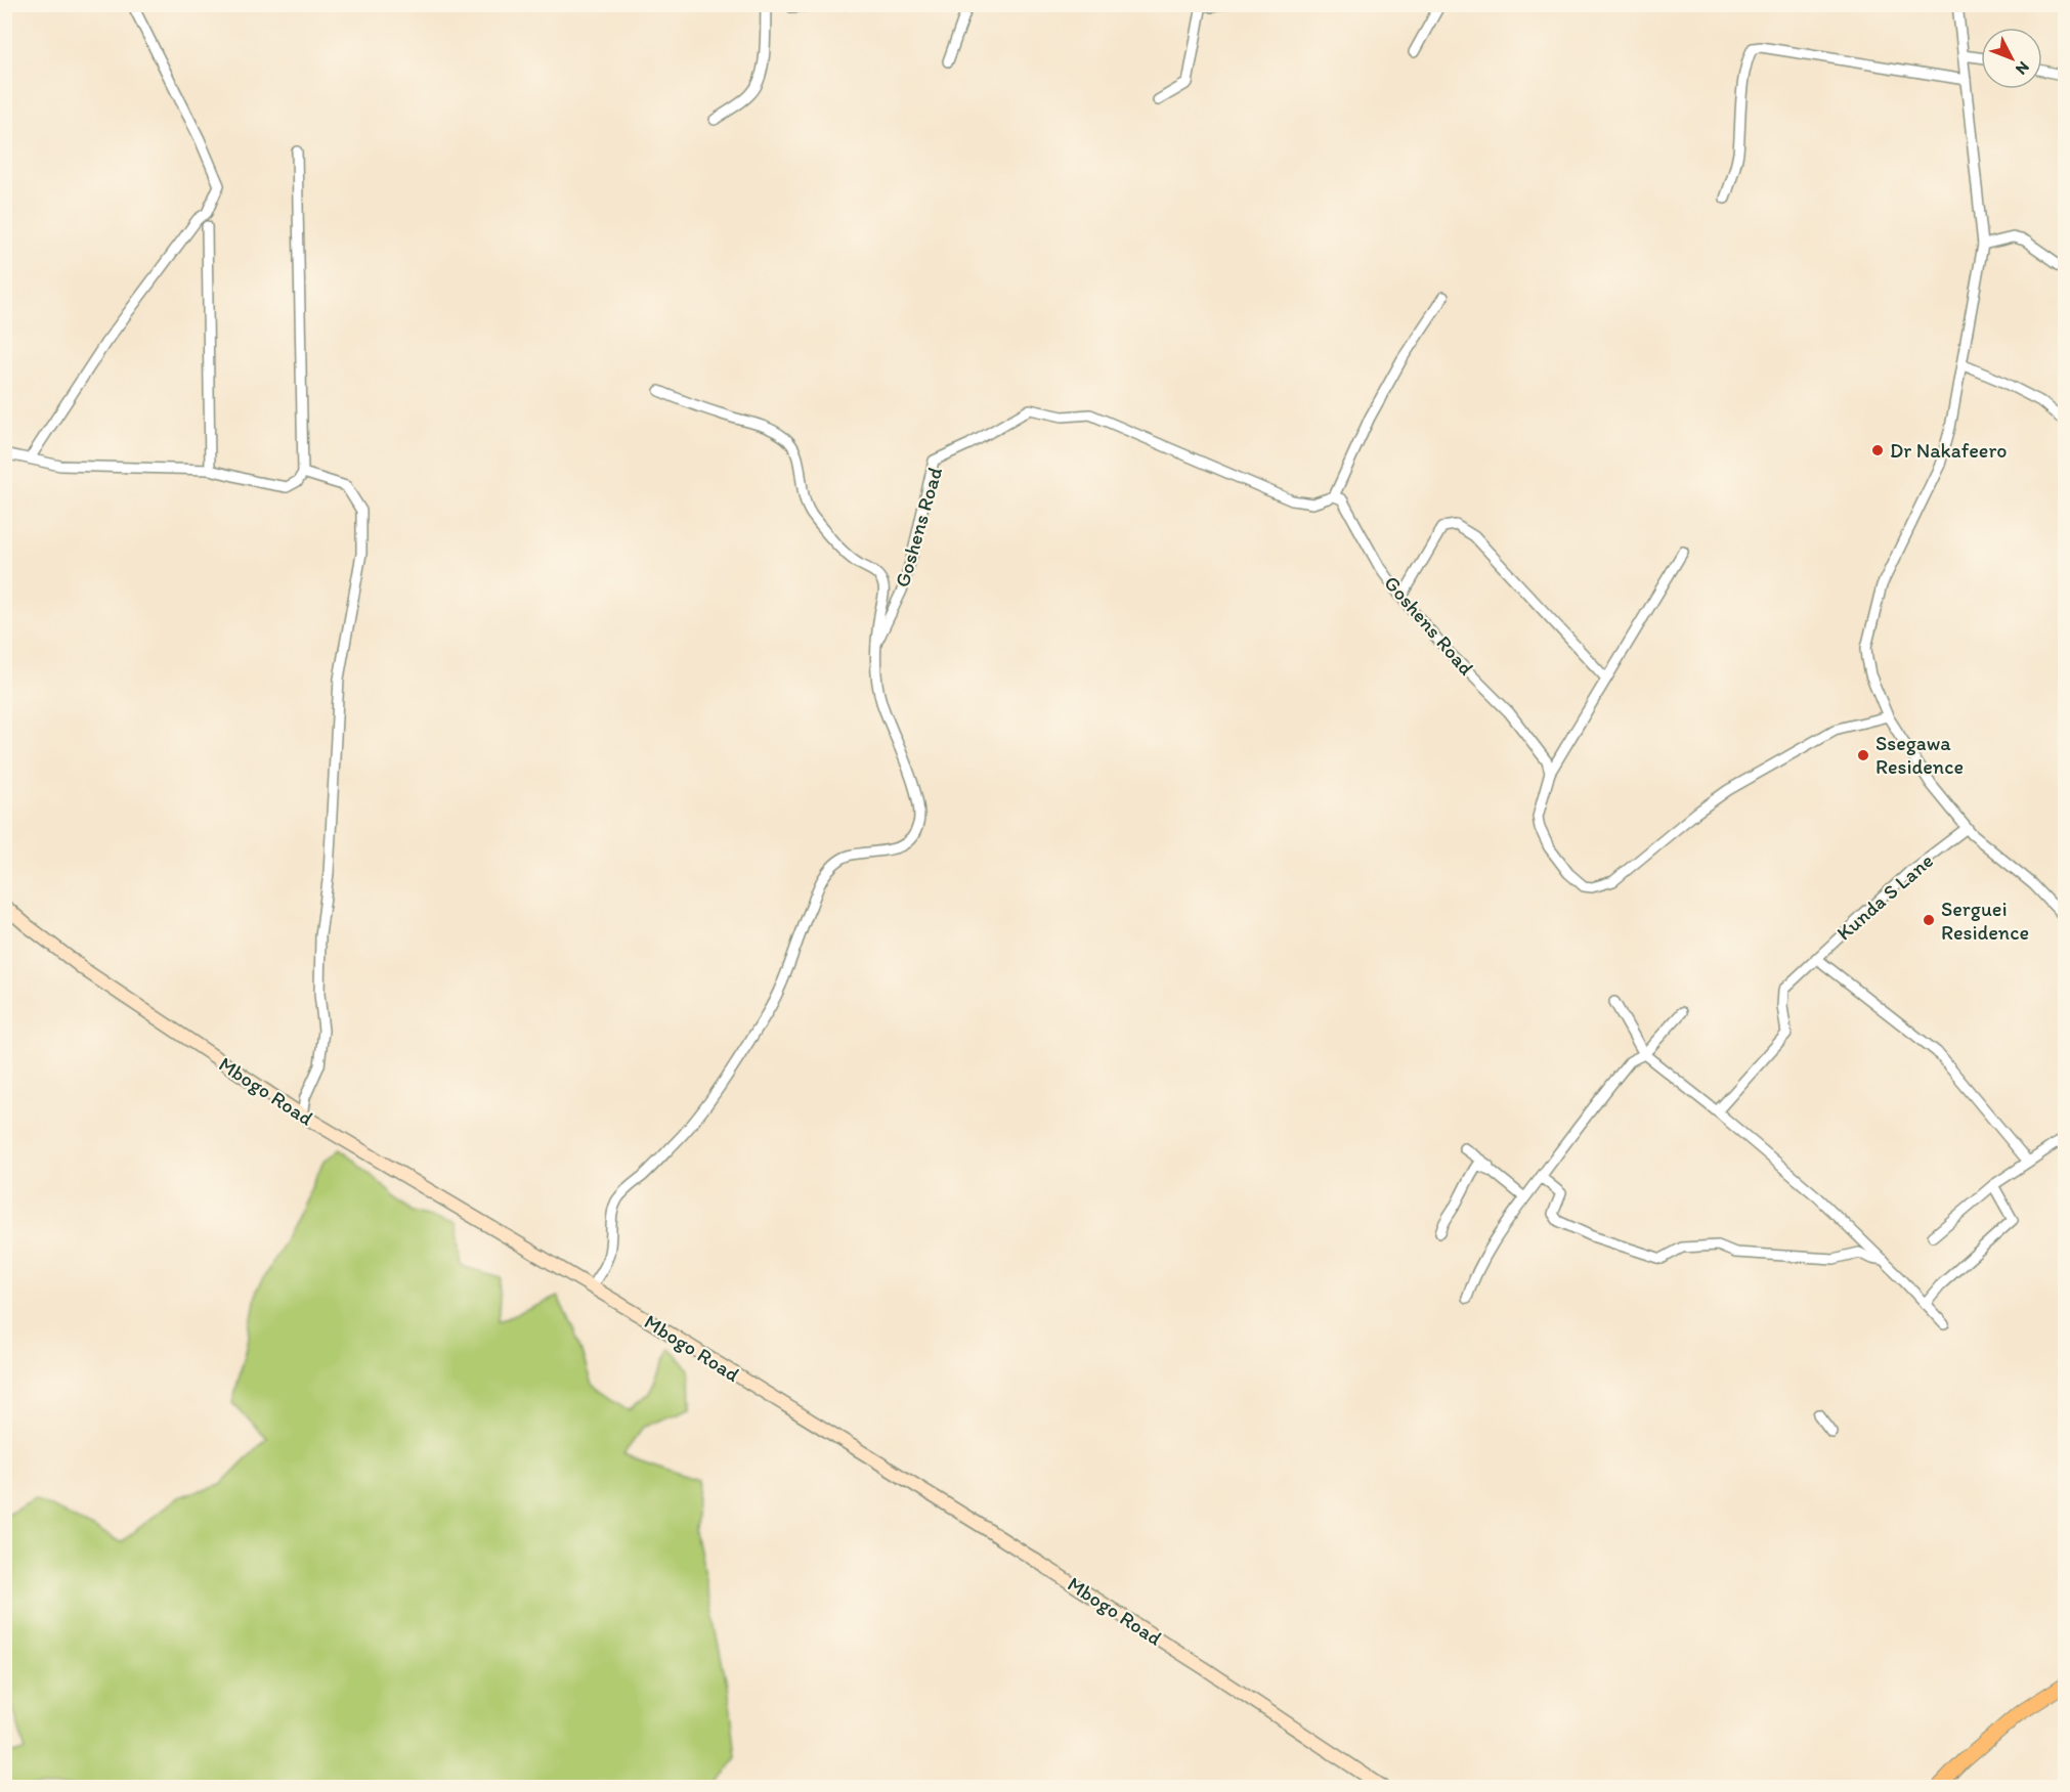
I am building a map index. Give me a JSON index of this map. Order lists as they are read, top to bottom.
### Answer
{
  "streets": {
    "main road": ["Mbogo Road"],
    "street": ["Goshens Road", "Kunda S Lane"]
  },
  "places": ["Dr Nakafeero", "Ssegawa Residence", "Serguei Residence"],
  "north": "bottom right"
}
